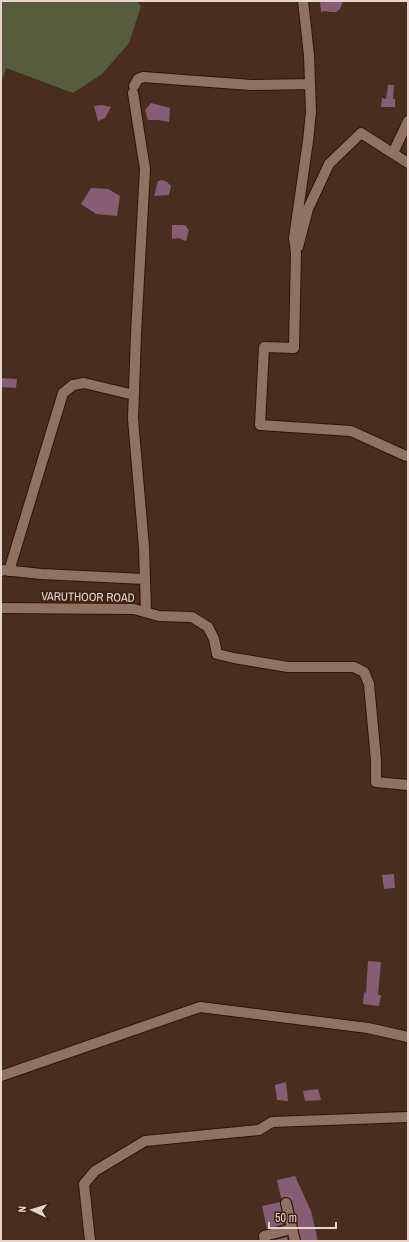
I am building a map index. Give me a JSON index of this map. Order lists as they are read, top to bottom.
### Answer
{
  "streets": {
    "street": ["VARUTHOOR ROAD"]
  },
  "scale_bar": "50 m",
  "north": "left"
}
